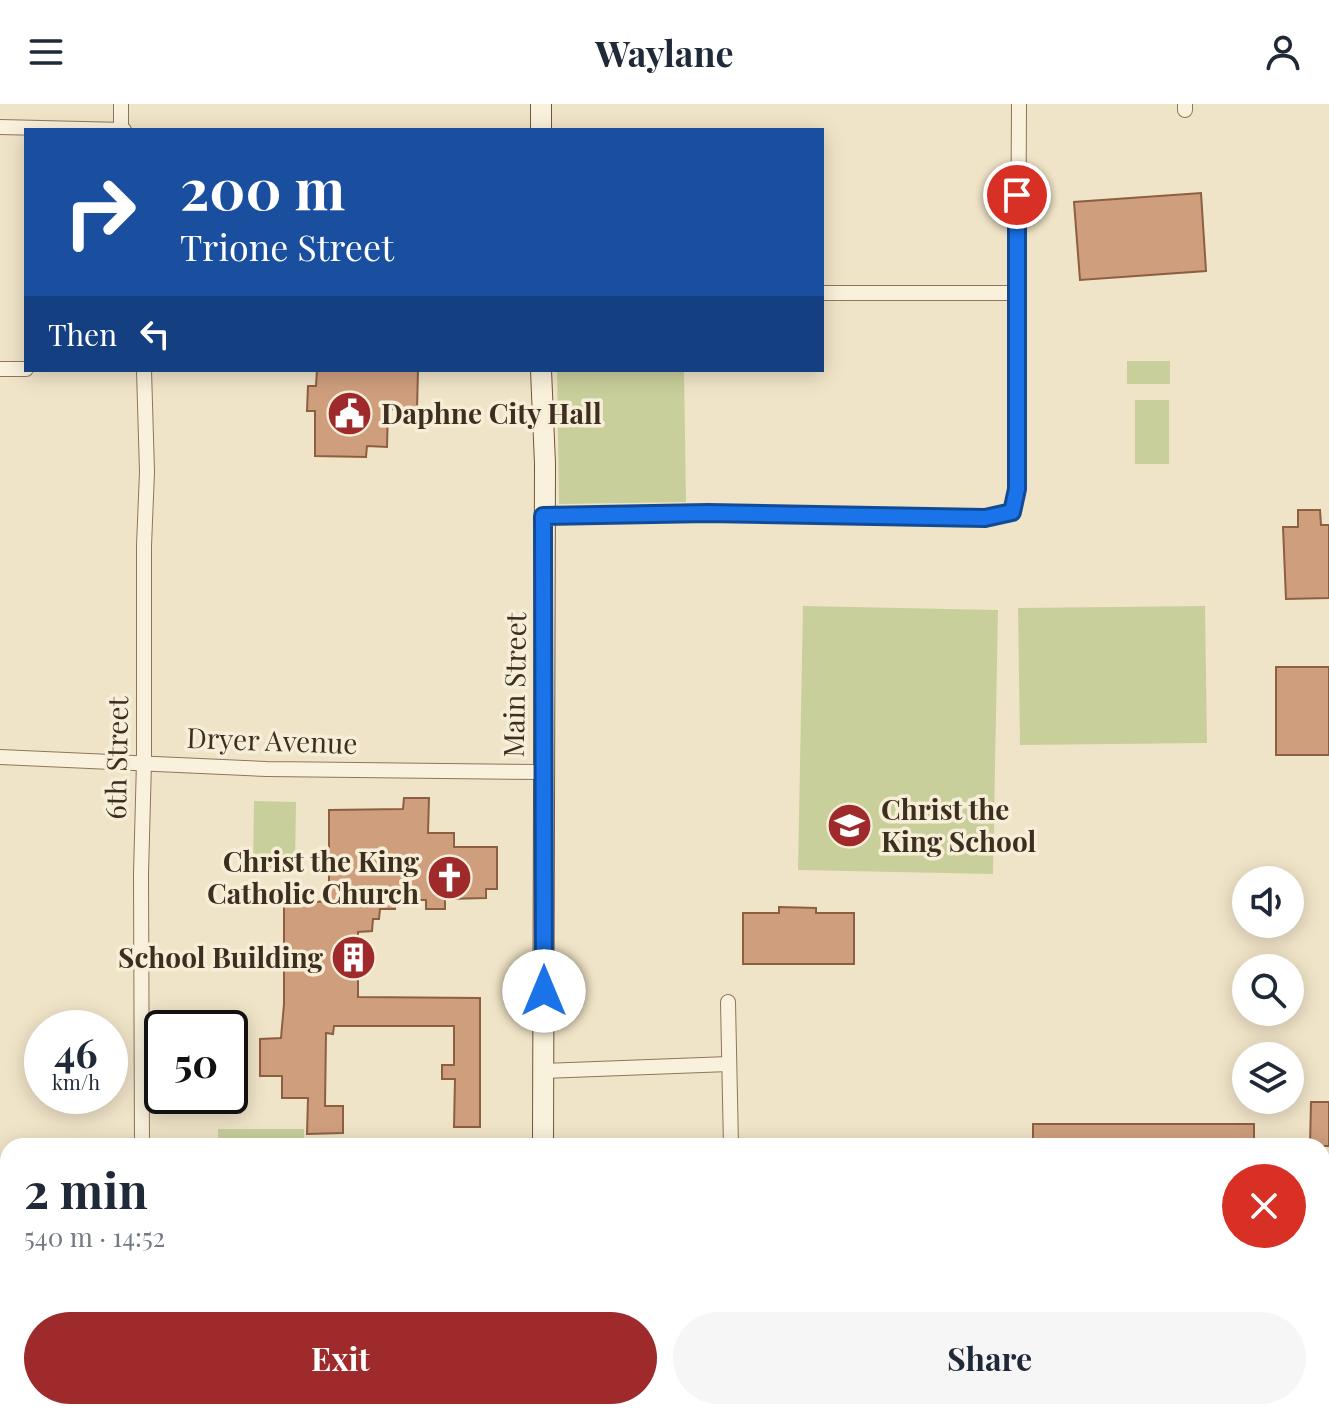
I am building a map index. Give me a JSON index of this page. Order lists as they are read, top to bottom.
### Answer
{
  "streets": {
    "main road": ["Main Street"],
    "street": ["Dryer Avenue", "6th Street"]
  },
  "crossings": [
    ["Main Street", "Dryer Avenue"],
    ["Dryer Avenue", "6th Street"]
  ],
  "places": {
    "public building": ["Daphne City Hall"],
    "school or university": ["Christ the King School"],
    "church": ["Christ the King Catholic Church"],
    "building": ["School Building"]
  },
  "page": {
    "header": "Waylane",
    "turn": ["200 m", "Trione Street"],
    "then": "Then",
    "speed": "46 km/h",
    "limit": "50",
    "heading": ["2 min", "540 m · 14:52"],
    "buttons": ["Exit", "Share"]
  }
}
